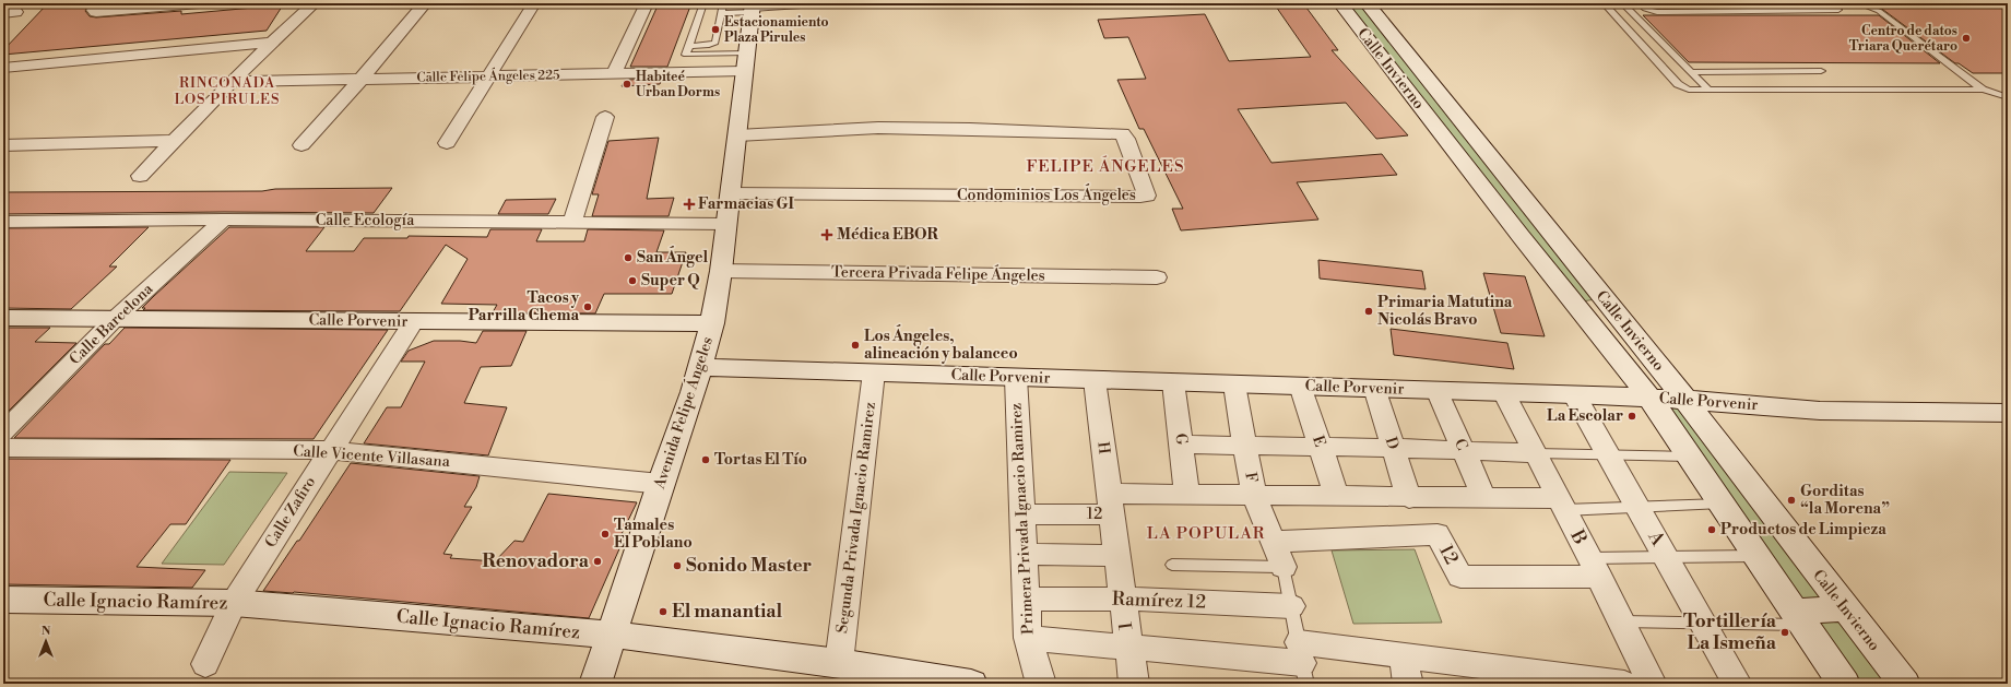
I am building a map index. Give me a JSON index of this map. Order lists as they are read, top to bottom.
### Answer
{
  "streets": {
    "street": [
      "Calle Invierno",
      "Calle Felipe Ángeles 225",
      "Condominios Los Ángeles",
      "Calle Ecología",
      "Tercera Privada Felipe Ángeles",
      "Calle Porvenir",
      "Calle Barcelona",
      "Avenida Felipe Ángeles",
      "G",
      "E",
      "D",
      "C",
      "H",
      "Calle Vicente Villasana",
      "F",
      "Calle Zafiro",
      "12",
      "Segunda Privada Ignacio Ramirez",
      "Primera Privada Ignacio Ramirez",
      "B",
      "A",
      "Ramírez 12",
      "Calle Ignacio Ramírez",
      "1"
    ]
  },
  "crossings": [
    ["Calle Invierno", "Calle Porvenir"],
    ["Calle Invierno", "12"],
    ["Calle Felipe Ángeles 225", "Avenida Felipe Ángeles"],
    ["Condominios Los Ángeles", "Avenida Felipe Ángeles"],
    ["Calle Ecología", "Calle Barcelona"],
    ["Calle Ecología", "Avenida Felipe Ángeles"],
    ["Tercera Privada Felipe Ángeles", "Avenida Felipe Ángeles"],
    ["Calle Porvenir", "Calle Barcelona"],
    ["Calle Porvenir", "Avenida Felipe Ángeles"],
    ["Calle Porvenir", "G"],
    ["Calle Porvenir", "E"],
    ["Calle Porvenir", "D"],
    ["Calle Porvenir", "C"],
    ["Calle Porvenir", "H"],
    ["Calle Porvenir", "F"],
    ["Calle Porvenir", "Calle Zafiro"],
    ["Calle Porvenir", "Segunda Privada Ignacio Ramirez"],
    ["Calle Porvenir", "Primera Privada Ignacio Ramirez"],
    ["Calle Porvenir", "B"],
    ["Calle Porvenir", "A"],
    ["Avenida Felipe Ángeles", "Calle Vicente Villasana"],
    ["Avenida Felipe Ángeles", "Calle Ignacio Ramírez"],
    ["H", "12"],
    ["Calle Vicente Villasana", "Calle Zafiro"],
    ["F", "12"],
    ["Calle Zafiro", "Calle Ignacio Ramírez"],
    ["12", "Primera Privada Ignacio Ramirez"],
    ["12", "B"],
    ["12", "A"],
    ["12", "1"],
    ["Segunda Privada Ignacio Ramirez", "Calle Ignacio Ramírez"],
    ["Primera Privada Ignacio Ramirez", "Ramírez 12"],
    ["Ramírez 12", "1"]
  ],
  "districts": ["RINCONADA LOS PIRULES", "FELIPE ÁNGELES", "LA POPULAR"],
  "places": {
    "other": [
      "Estacionamiento Plaza Pirules",
      "Centro de datos Triara Querétaro",
      "Habiteé Urban Dorms",
      "San Ángel",
      "Super Q",
      "Tacos y Parrilla Chema",
      "Primaria Matutina Nicolás Bravo",
      "Los Ángeles, alineación y balanceo",
      "La Escolar",
      "Tortas El Tío",
      "Gorditas “la Morena”",
      "Productos de Limpieza",
      "Tamales El Poblano",
      "Renovadora",
      "Sonido Master",
      "El manantial",
      "Tortillería La Ismeña"
    ],
    "health": ["Farmacias GI", "Médica EBOR"]
  },
  "north": "top"
}
